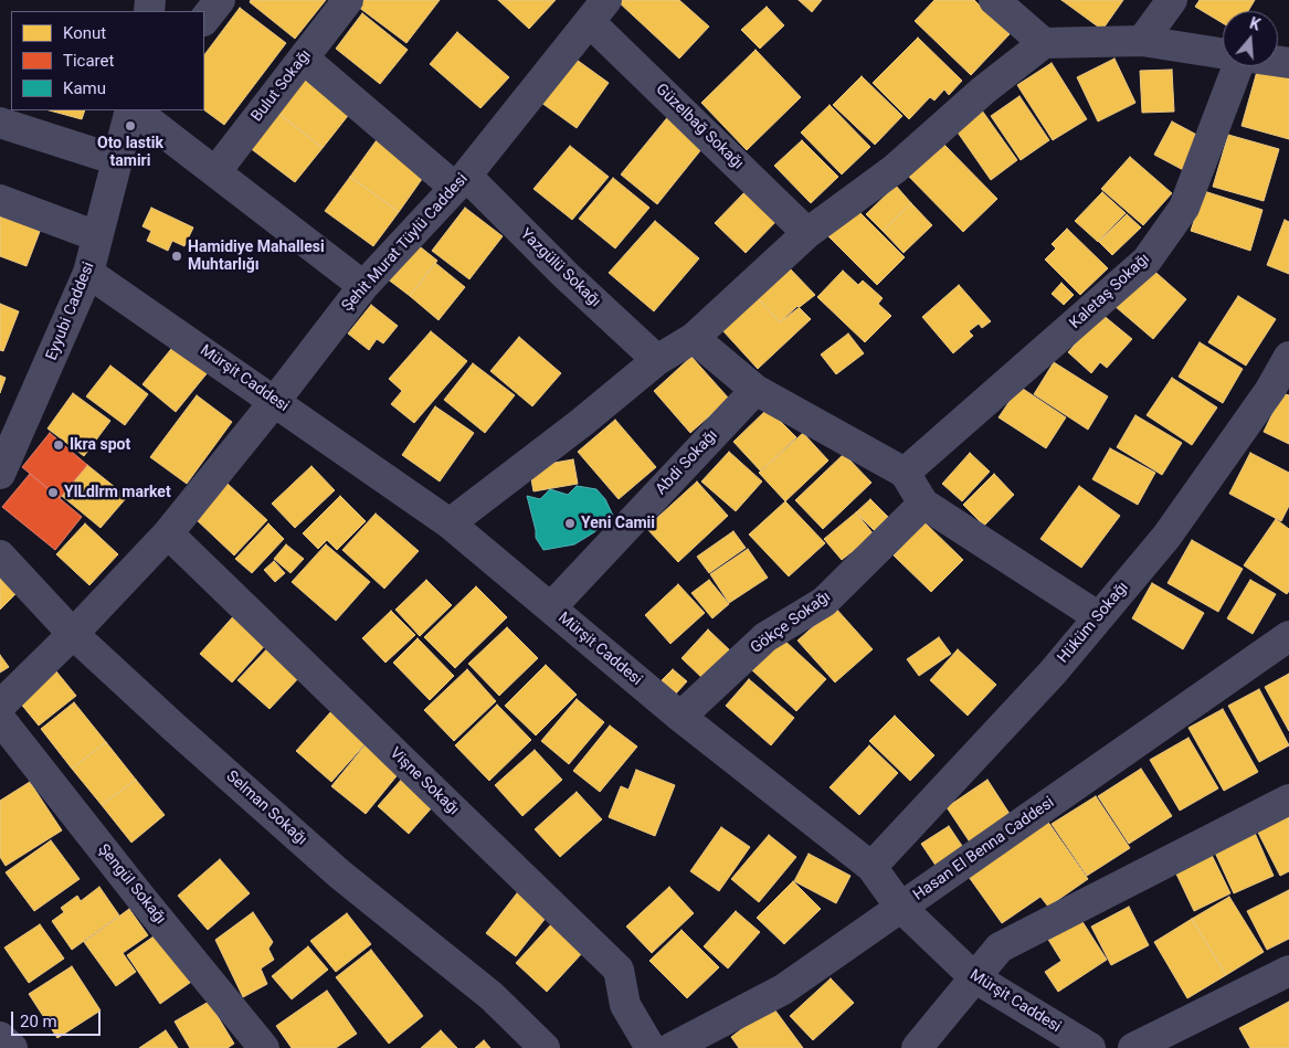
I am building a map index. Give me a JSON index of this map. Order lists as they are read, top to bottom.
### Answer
{
  "streets": {
    "street": [
      "Bulut Sokağı",
      "Güzelbağ Sokağı",
      "Şehit Murat Tüylü Caddesi",
      "Yazgülü Sokağı",
      "Kaletaş Sokağı",
      "Eyyubi Caddesi",
      "Mürşit Caddesi",
      "Abdi Sokağı",
      "Gökçe Sokağı",
      "Hüküm Sokağı",
      "Vişne Sokağı",
      "Selman Sokağı",
      "Hasan El Benna Caddesi",
      "Şengül Sokağı"
    ]
  },
  "crossings": [
    ["Bulut Sokağı", "Yazgülü Sokağı"],
    ["Güzelbağ Sokağı", "Şehit Murat Tüylü Caddesi"],
    ["Şehit Murat Tüylü Caddesi", "Yazgülü Sokağı"],
    ["Şehit Murat Tüylü Caddesi", "Mürşit Caddesi"],
    ["Şehit Murat Tüylü Caddesi", "Vişne Sokağı"],
    ["Şehit Murat Tüylü Caddesi", "Selman Sokağı"],
    ["Eyyubi Caddesi", "Mürşit Caddesi"],
    ["Mürşit Caddesi", "Abdi Sokağı"],
    ["Mürşit Caddesi", "Gökçe Sokağı"],
    ["Mürşit Caddesi", "Hüküm Sokağı"],
    ["Mürşit Caddesi", "Hasan El Benna Caddesi"]
  ],
  "places": [
    "Oto lastik tamiri",
    "Hamidiye Mahallesi Muhtarlığı",
    "Ikra spot",
    "YlLdlrm market",
    "Yeni Camii"
  ],
  "legend": ["Konut", "Ticaret", "Kamu"],
  "scale_bar": "20 m",
  "north": "top"
}
